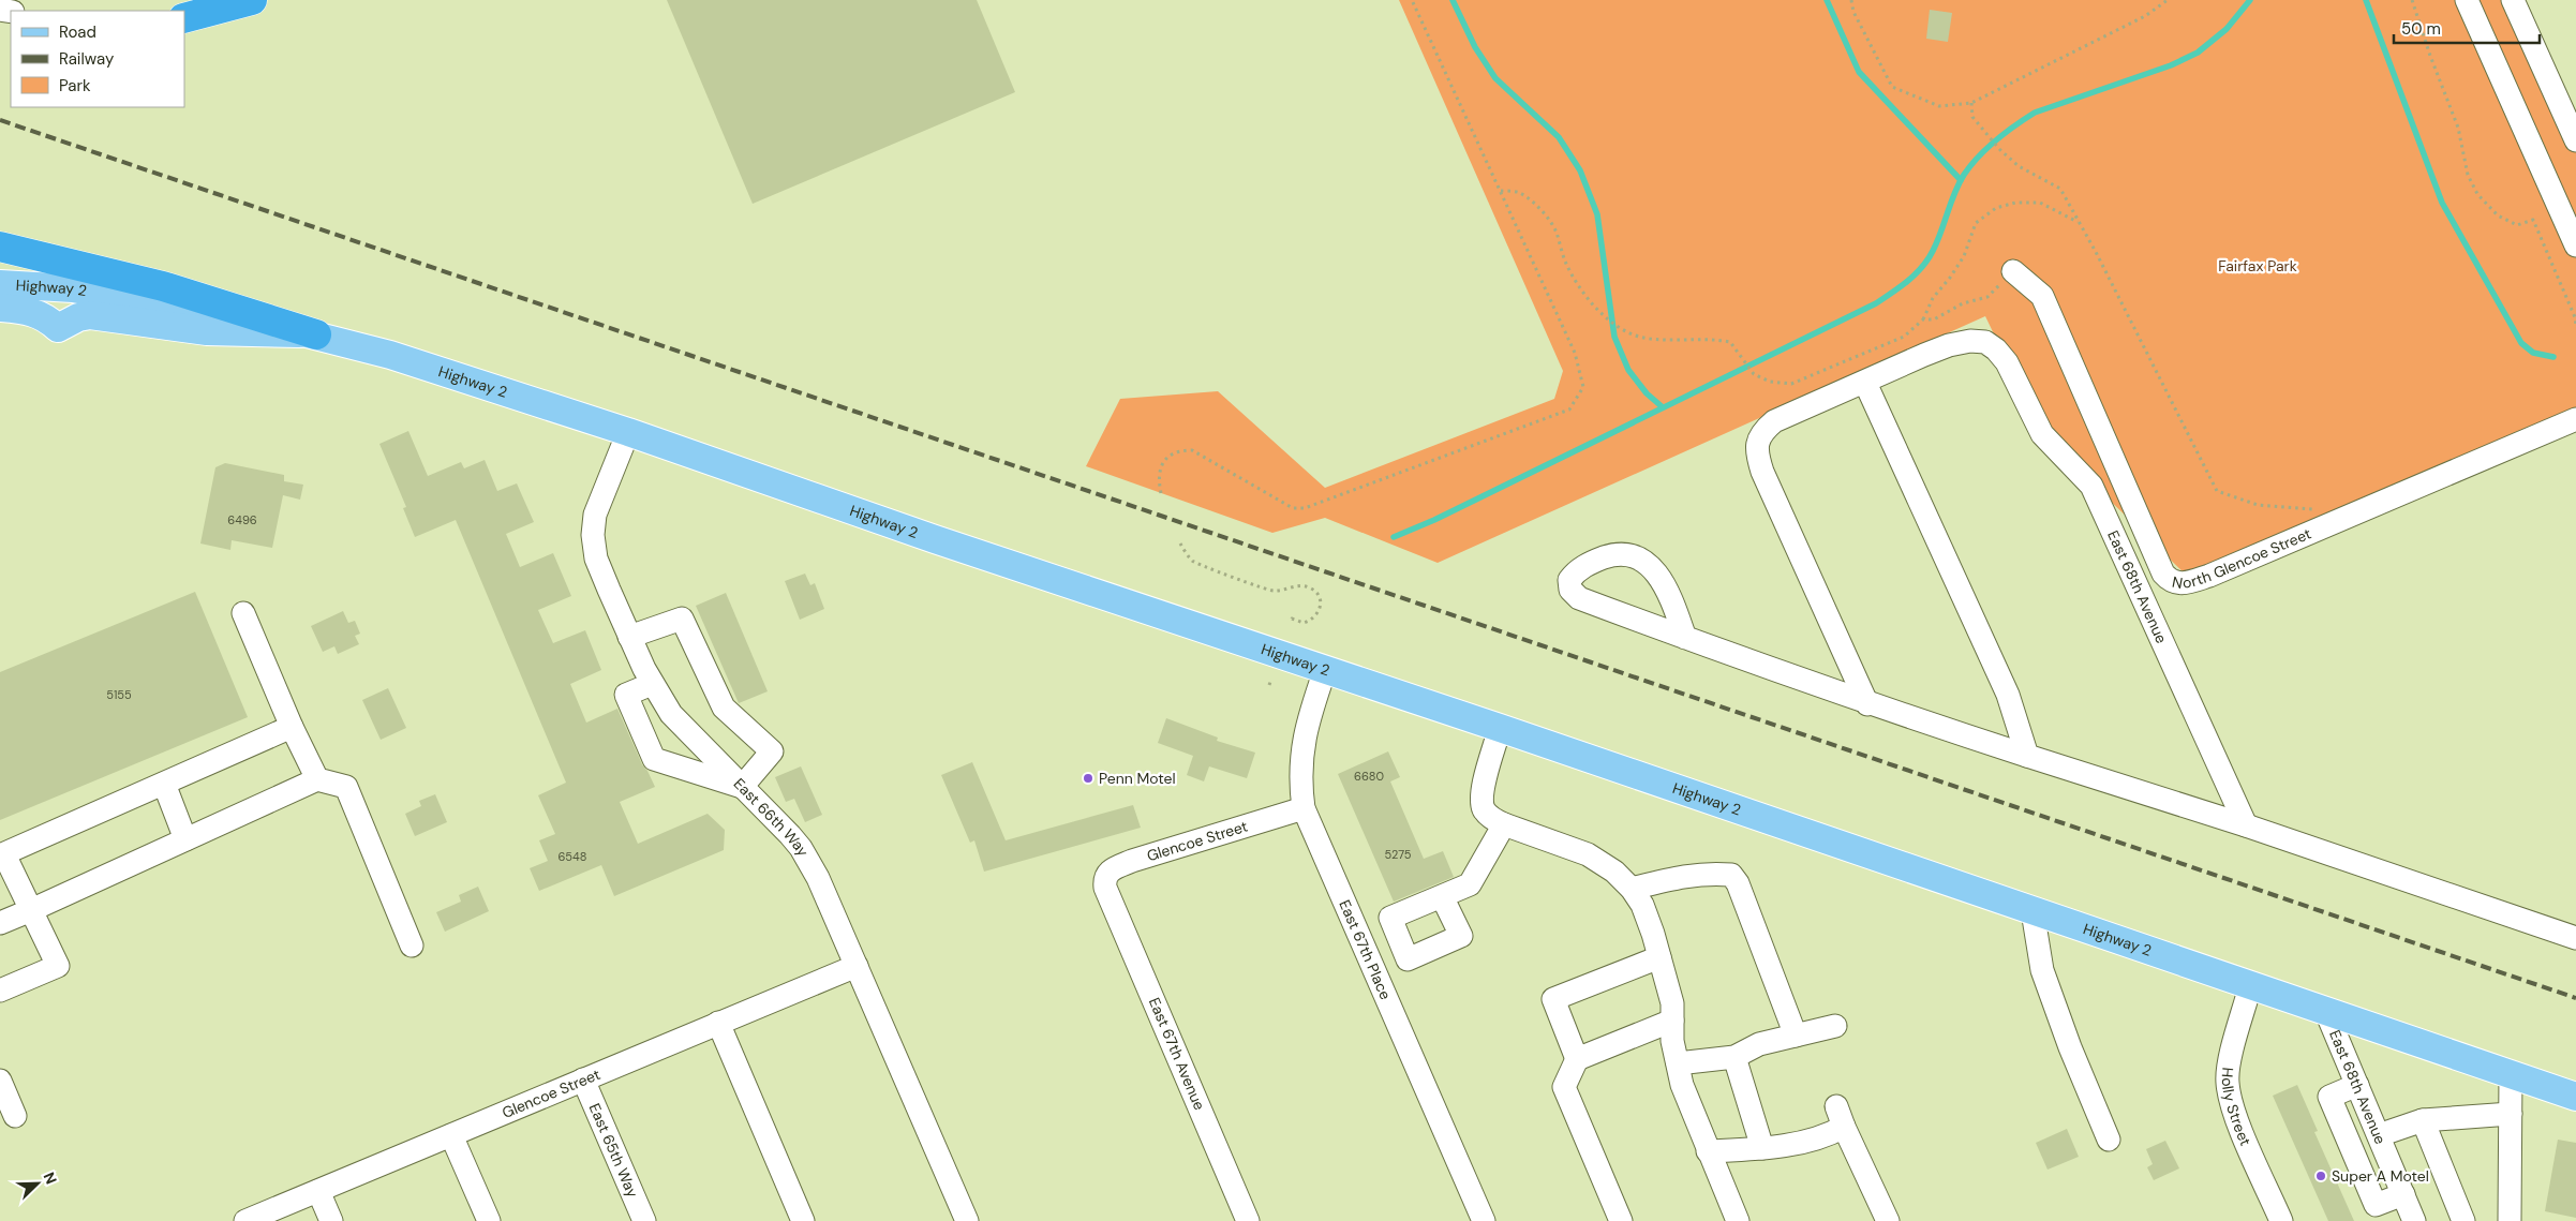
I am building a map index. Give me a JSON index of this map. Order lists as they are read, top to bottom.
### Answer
{
  "streets": {
    "main road": ["Highway 2"],
    "street": [
      "North Glencoe Street",
      "East 68th Avenue",
      "East 66th Way",
      "Glencoe Street",
      "East 67th Place",
      "East 67th Avenue",
      "Holly Street",
      "East 65th Way"
    ]
  },
  "crossings": [
    ["Highway 2", "East 68th Avenue"],
    ["Highway 2", "East 66th Way"],
    ["Highway 2", "East 67th Place"],
    ["Highway 2", "Holly Street"],
    ["East 66th Way", "Glencoe Street"],
    ["Glencoe Street", "East 67th Place"],
    ["Glencoe Street", "East 67th Avenue"],
    ["Glencoe Street", "East 65th Way"]
  ],
  "parks": ["Fairfax Park"],
  "places": ["Penn Motel", "Super A Motel"],
  "house_numbers": [
    "6496",
    "5155",
    "6680",
    "5275",
    "6548"
  ],
  "legend": ["Road", "Railway", "Park"],
  "scale_bar": "50 m",
  "north": "top right"
}
